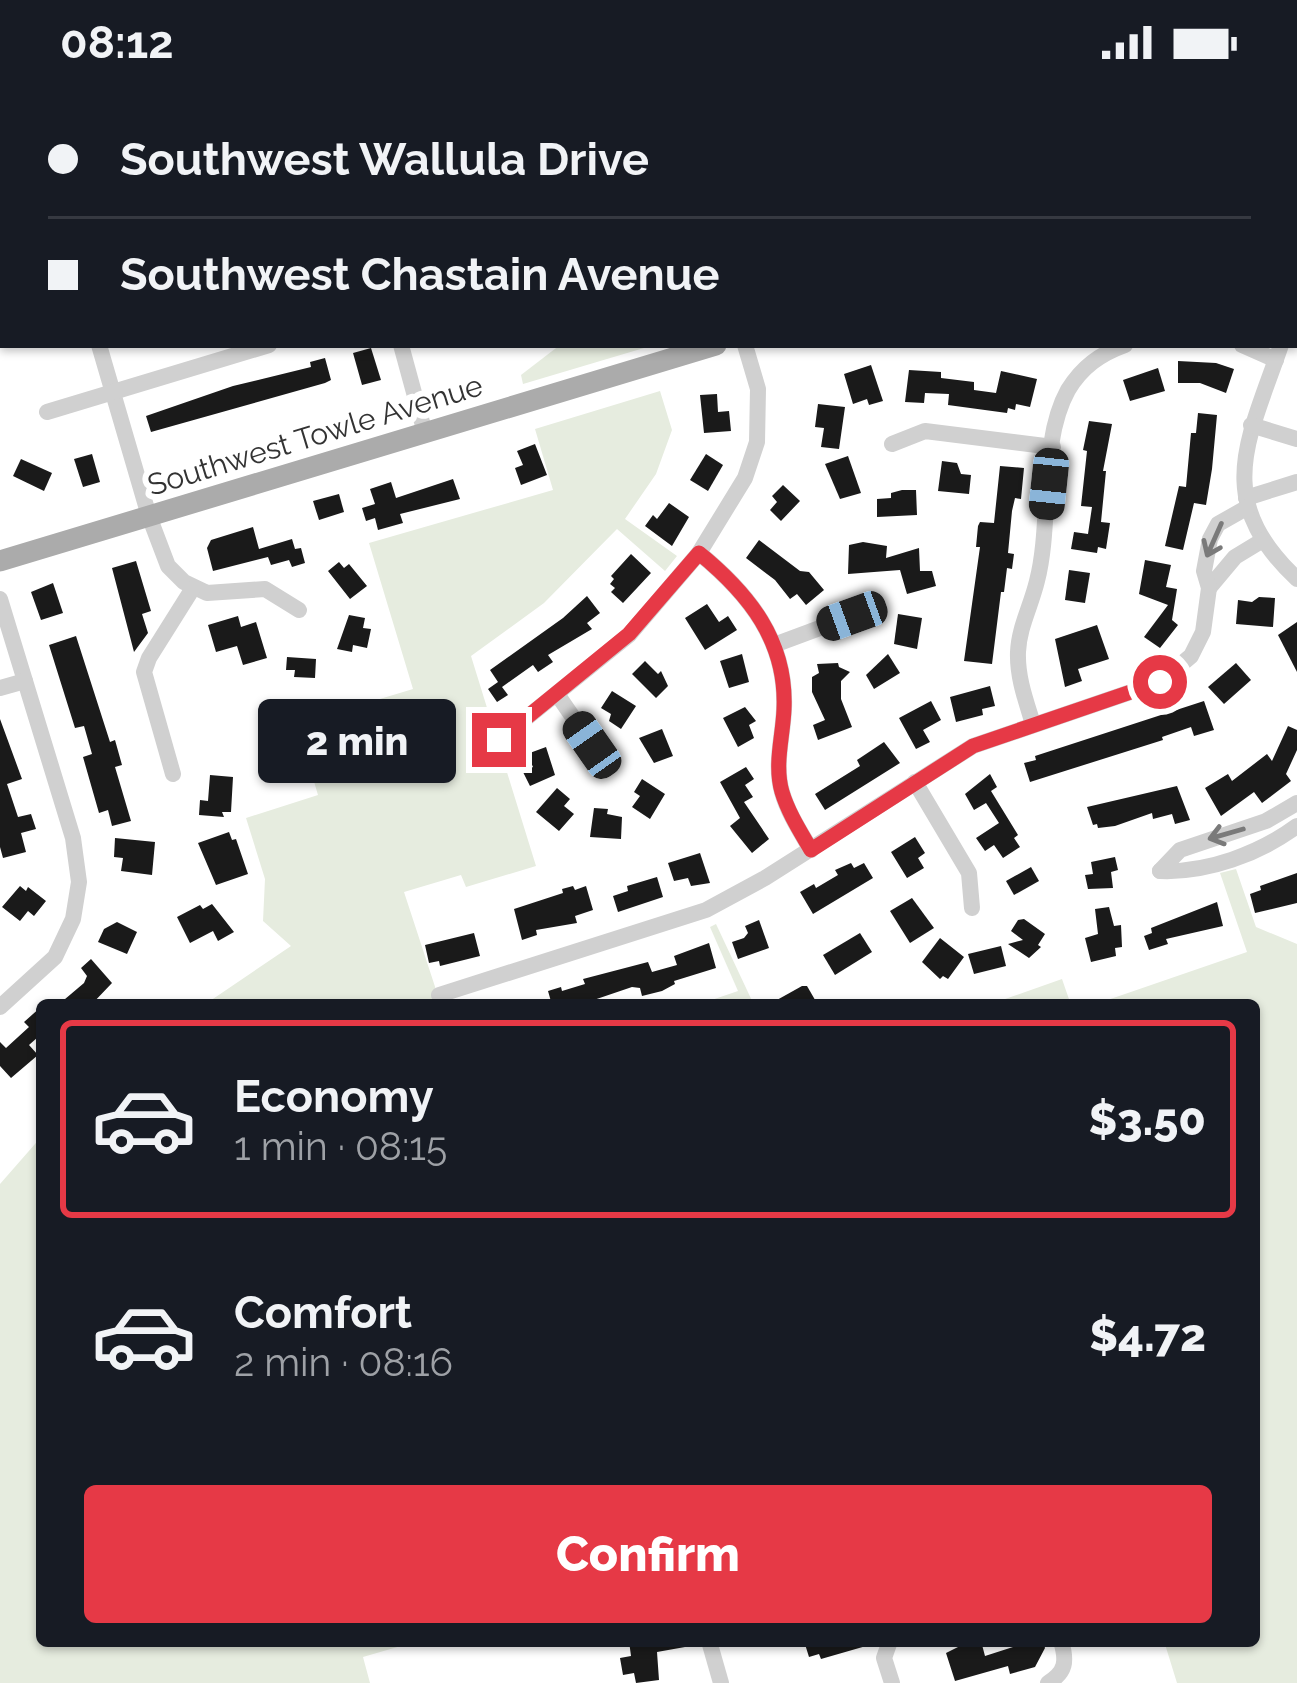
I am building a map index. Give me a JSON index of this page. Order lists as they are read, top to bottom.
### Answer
{
  "streets": {
    "main road": ["Southwest Towle Avenue"]
  },
  "page": {
    "status": "08:12",
    "banner": ["Southwest Wallula Drive", "Southwest Chastain Avenue"],
    "bubble": "2 min",
    "list": [
      {
        "name": "Economy",
        "note": "1 min · 08:15",
        "value": "$3.50"
      },
      {
        "name": "Comfort",
        "note": "2 min · 08:16",
        "value": "$4.72"
      }
    ],
    "buttons": "Confirm"
  }
}
